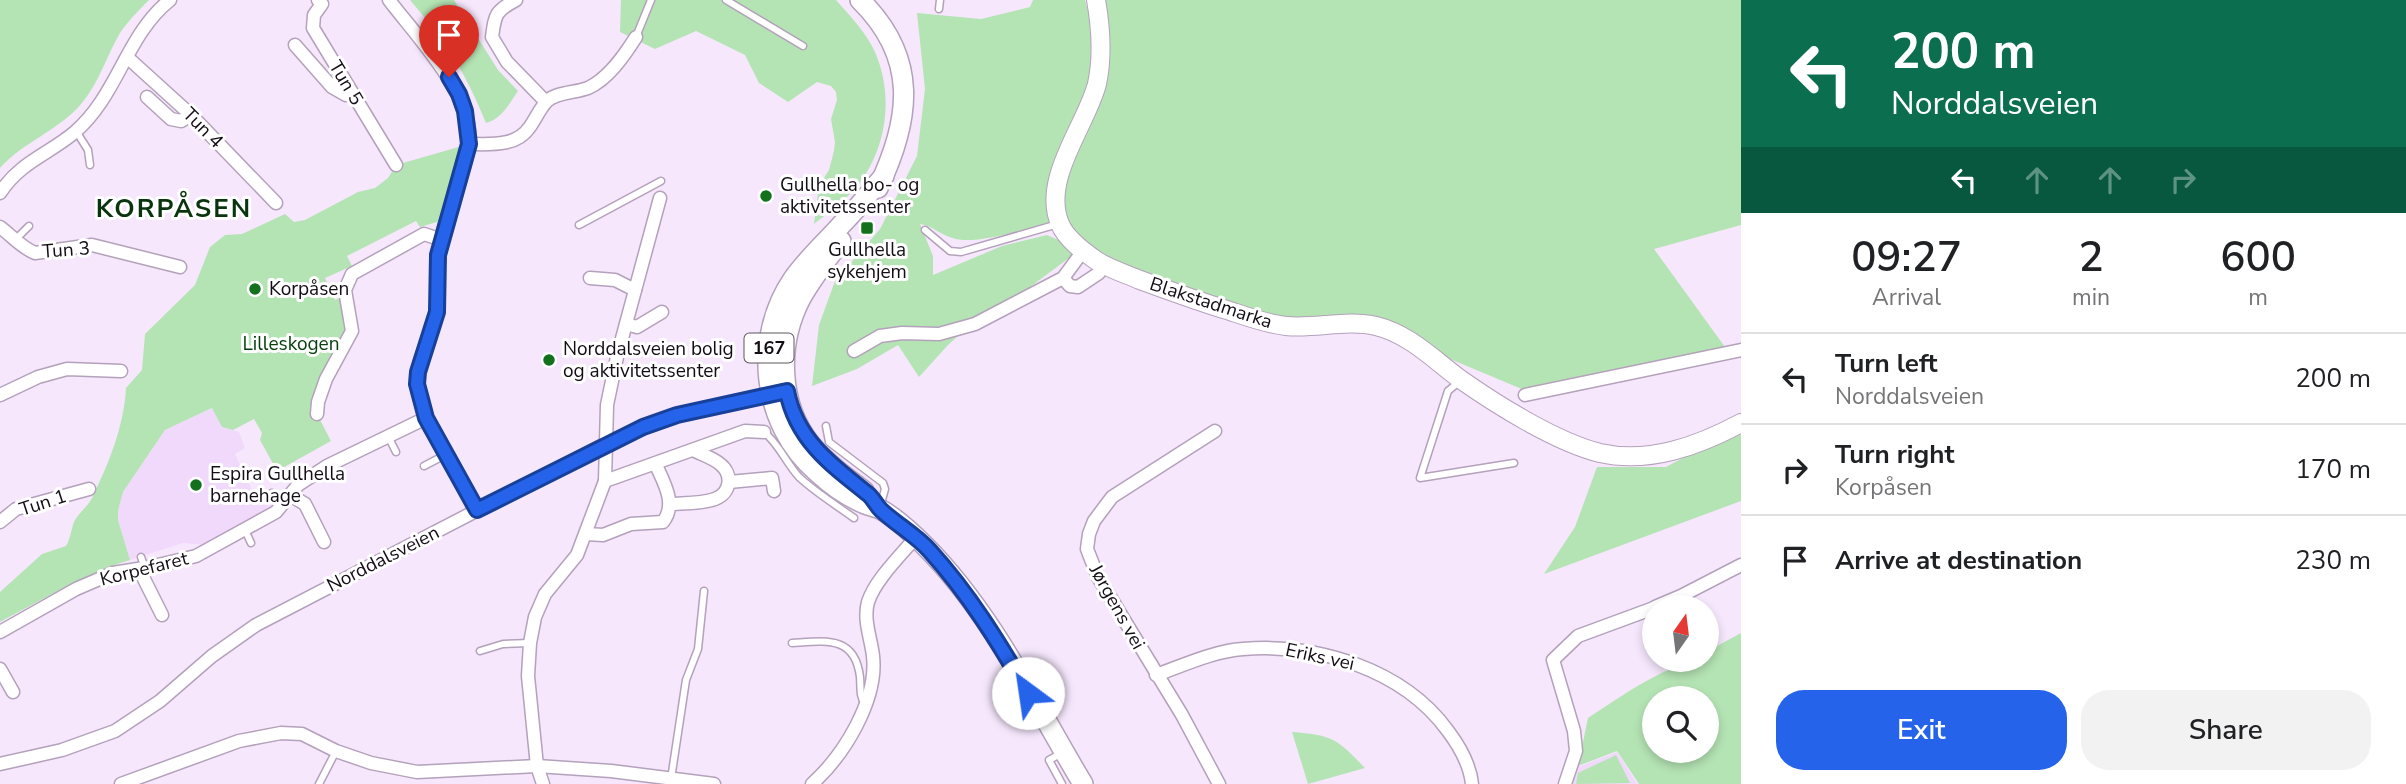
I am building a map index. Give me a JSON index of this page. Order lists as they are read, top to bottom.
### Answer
{
  "streets": {
    "main road": ["Blakstadmarka", "167"],
    "street": [
      "Tun 5",
      "Tun 4",
      "Tun 3",
      "Tun 1",
      "Norddalsveien",
      "Korpefaret",
      "Jørgens vei",
      "Eriks vei"
    ]
  },
  "crossings": [
    ["167", "Norddalsveien"],
    ["Jørgens vei", "Eriks vei"]
  ],
  "districts": ["KORPÅSEN"],
  "parks": ["Lilleskogen"],
  "places": {
    "other": [
      "Gullhella bo- og aktivitetssenter",
      "Korpåsen",
      "Norddalsveien bolig og aktivitetssenter",
      "Espira Gullhella barnehage"
    ],
    "transit": ["Gullhella sykehjem"]
  },
  "north": "top",
  "page": {
    "turn": ["200 m", "Norddalsveien"],
    "eta": [
      "09:27",
      "Arrival",
      "2",
      "min",
      "600",
      "m"
    ],
    "list": [
      {
        "name": "Turn left",
        "note": "Norddalsveien",
        "value": "200 m"
      },
      {
        "name": "Turn right",
        "note": "Korpåsen",
        "value": "170 m"
      },
      {
        "name": "Arrive at destination",
        "value": "230 m"
      }
    ],
    "buttons": ["Exit", "Share"]
  }
}
